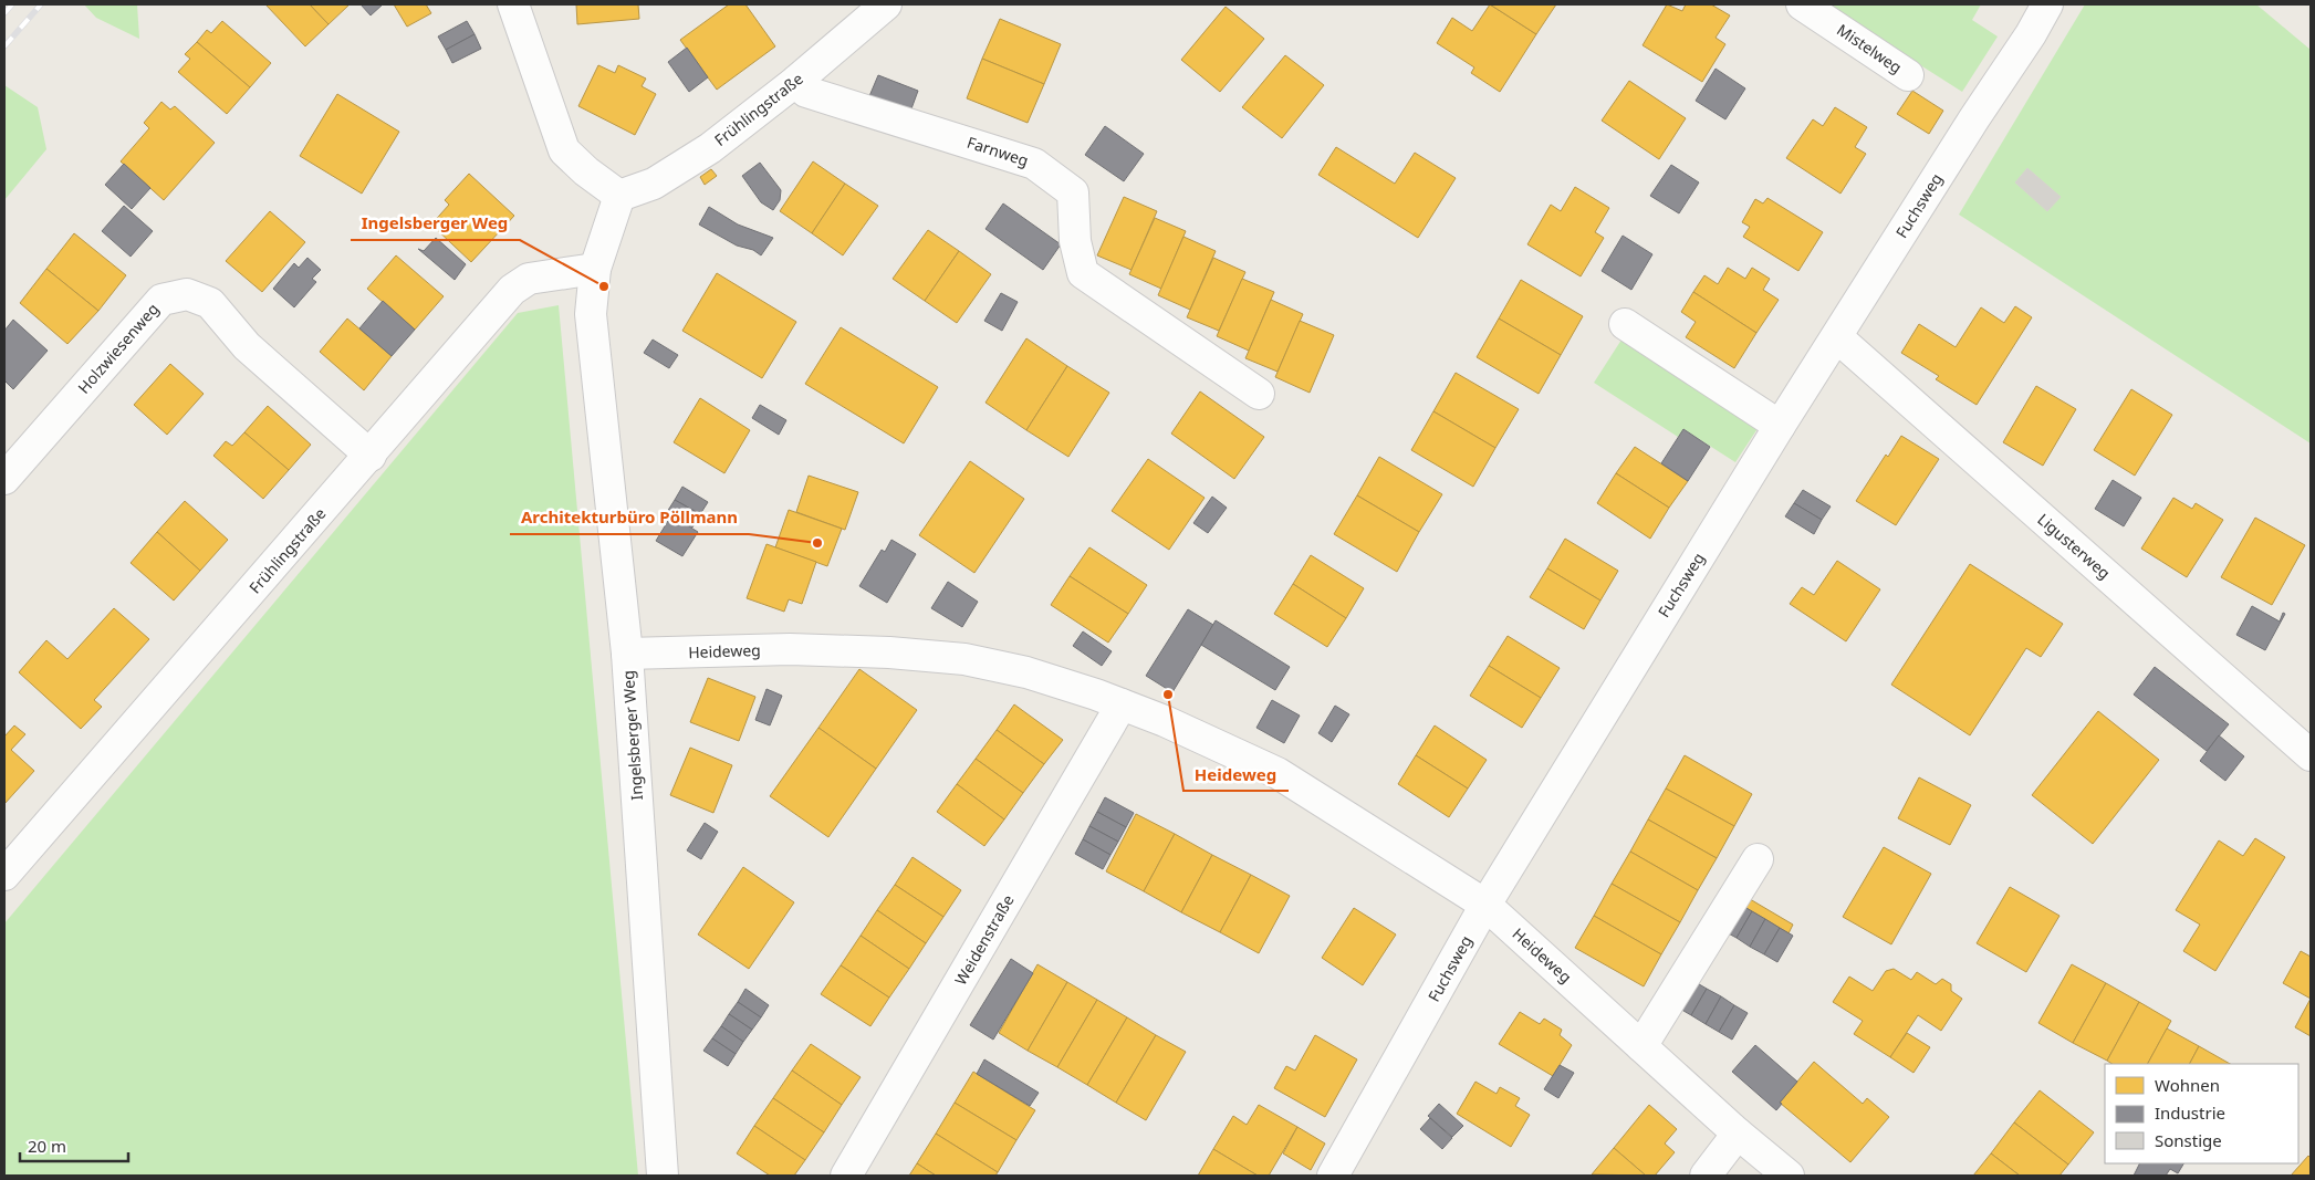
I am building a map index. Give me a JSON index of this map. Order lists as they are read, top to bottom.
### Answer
{
  "streets": {
    "street": [
      "Mistelweg",
      "Frühlingstraße",
      "Farnweg",
      "Fuchsweg",
      "Holzwiesenweg",
      "Ligusterweg",
      "Heideweg",
      "Ingelsberger Weg",
      "Weidenstraße"
    ]
  },
  "crossings": [
    ["Frühlingstraße", "Farnweg"],
    ["Frühlingstraße", "Holzwiesenweg"],
    ["Frühlingstraße", "Ingelsberger Weg"],
    ["Fuchsweg", "Ligusterweg"],
    ["Fuchsweg", "Heideweg"],
    ["Heideweg", "Ingelsberger Weg"],
    ["Heideweg", "Weidenstraße"]
  ],
  "places": ["Ingelsberger Weg", "Architekturbüro Pöllmann", "Heideweg"],
  "legend": ["Wohnen", "Industrie", "Sonstige"],
  "scale_bar": "20 m"
}
